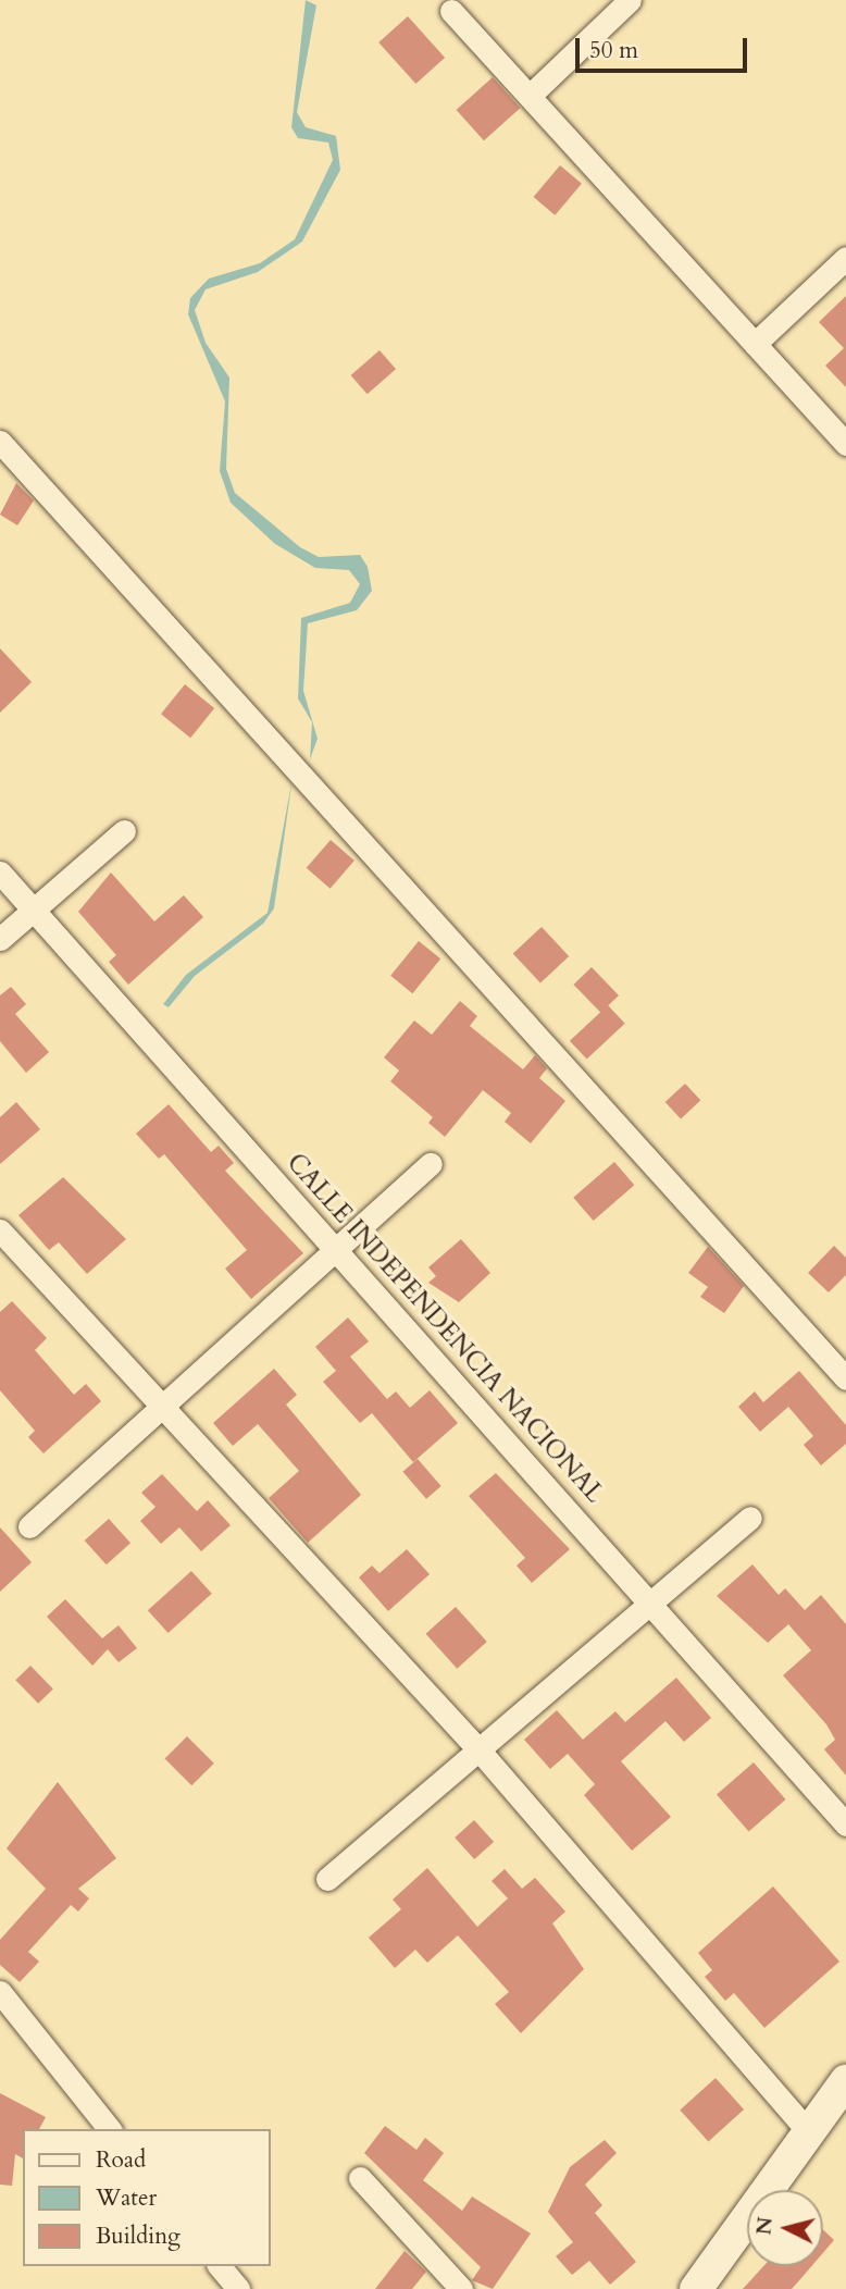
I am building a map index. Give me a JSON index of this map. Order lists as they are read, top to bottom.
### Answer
{
  "streets": {
    "street": ["CALLE INDEPENDENCIA NACIONAL"]
  },
  "legend": ["Road", "Water", "Building"],
  "scale_bar": "50 m",
  "north": "left"
}
